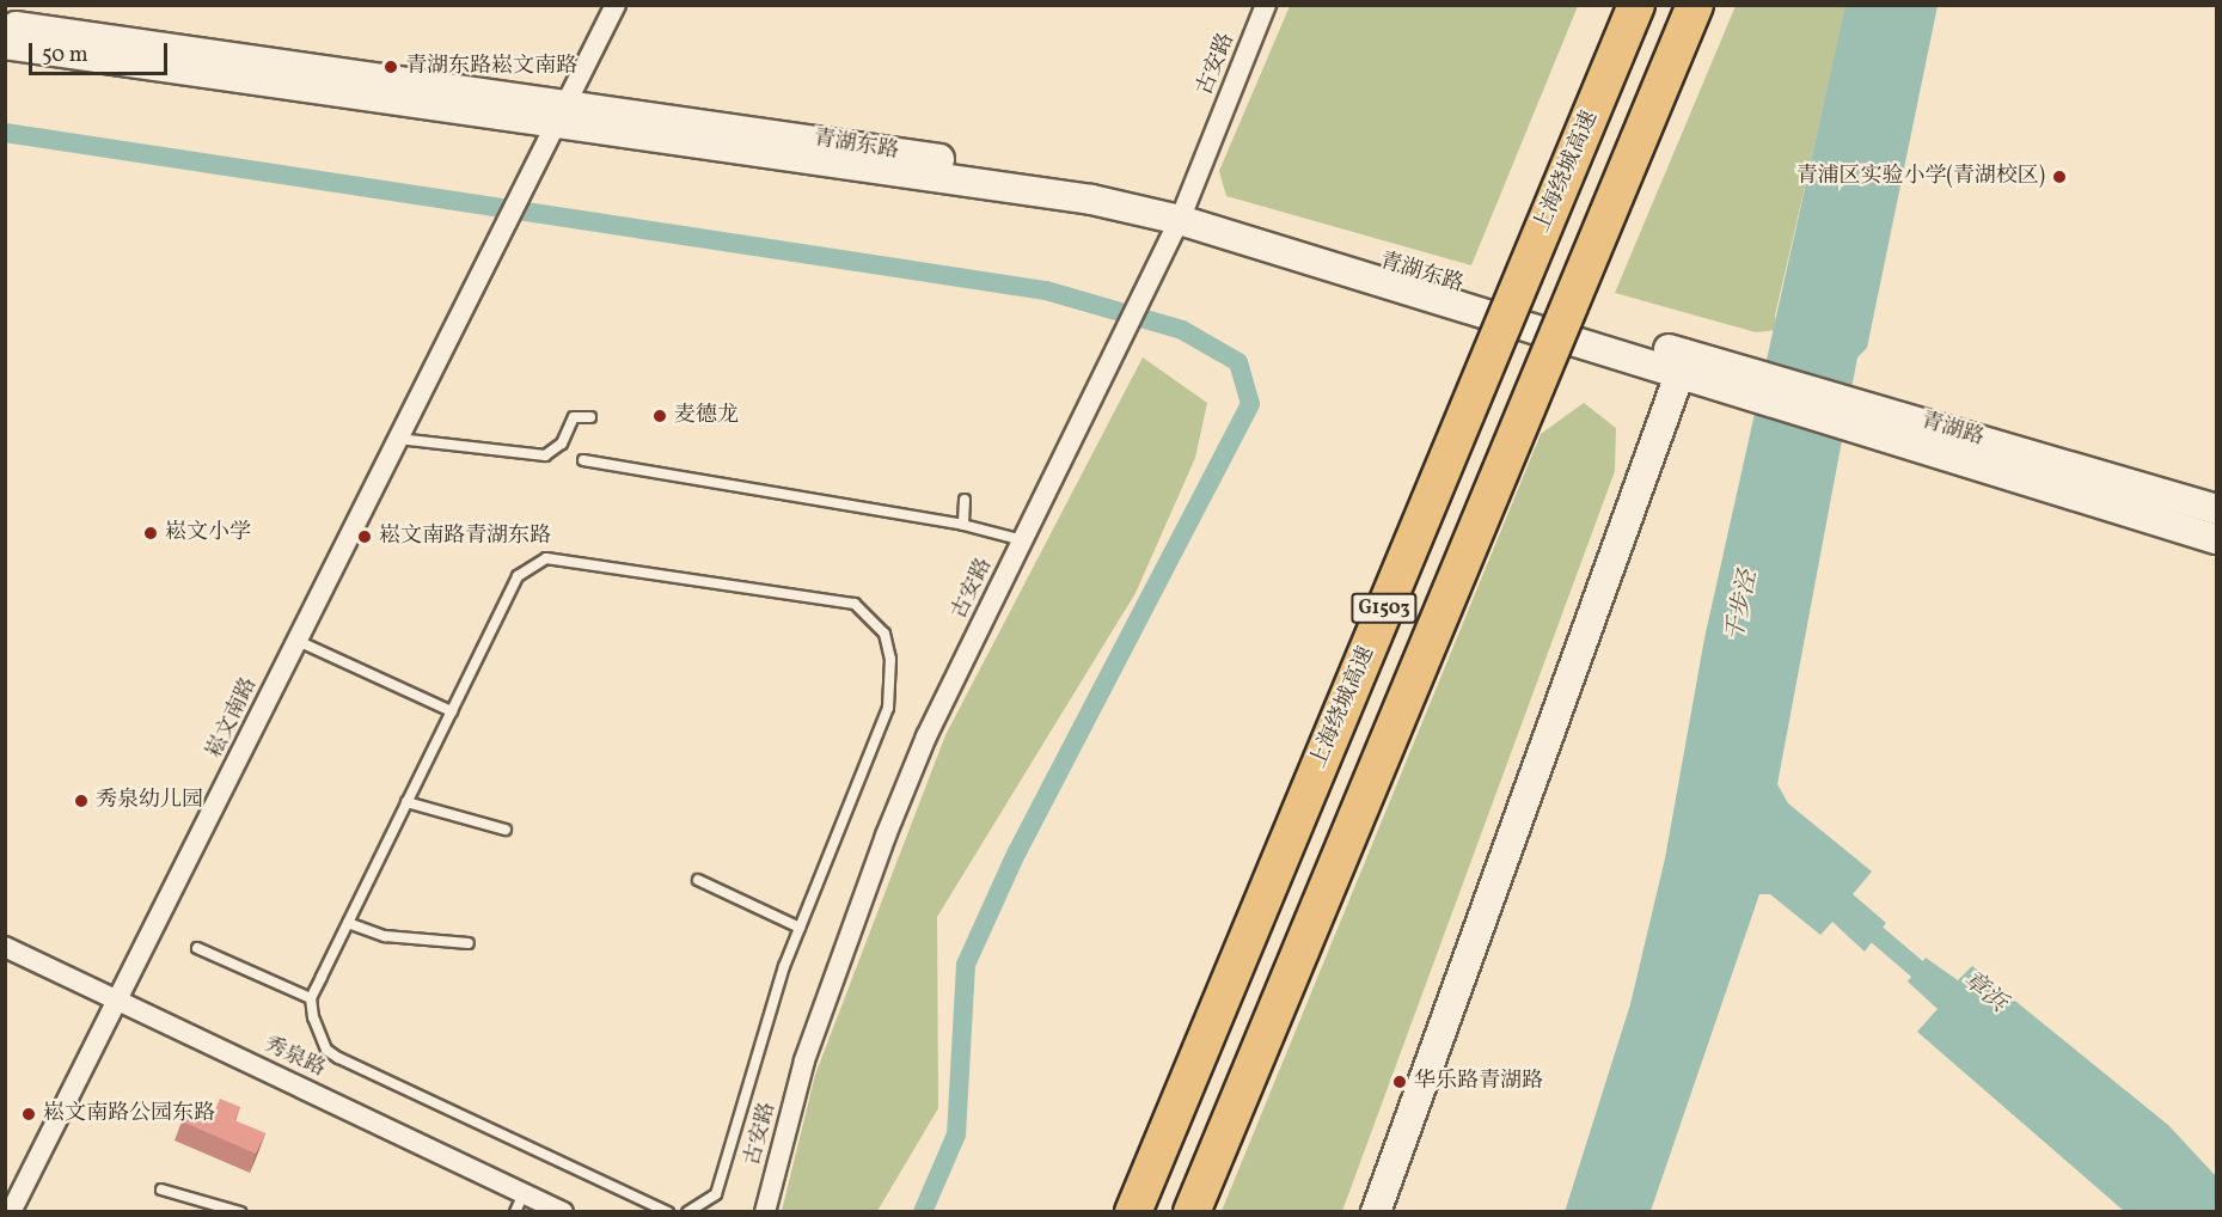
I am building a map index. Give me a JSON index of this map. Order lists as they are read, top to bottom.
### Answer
{
  "streets": {
    "highway": ["上海绕城高速", "G1503"],
    "main road": ["青湖东路", "青湖路"],
    "street": ["古安路", "崧文南路", "秀泉路"]
  },
  "crossings": [
    ["古安路", "青湖东路"],
    ["青湖东路", "青湖路"],
    ["青湖东路", "崧文南路"],
    ["崧文南路", "秀泉路"]
  ],
  "water": ["千步泾", "章浜"],
  "places": [
    "青湖东路崧文南路",
    "青浦区实验小学(青湖校区)",
    "麦德龙",
    "崧文小学",
    "崧文南路青湖东路",
    "秀泉幼儿园",
    "华乐路青湖路",
    "崧文南路公园东路"
  ],
  "scale_bar": "50 m"
}
